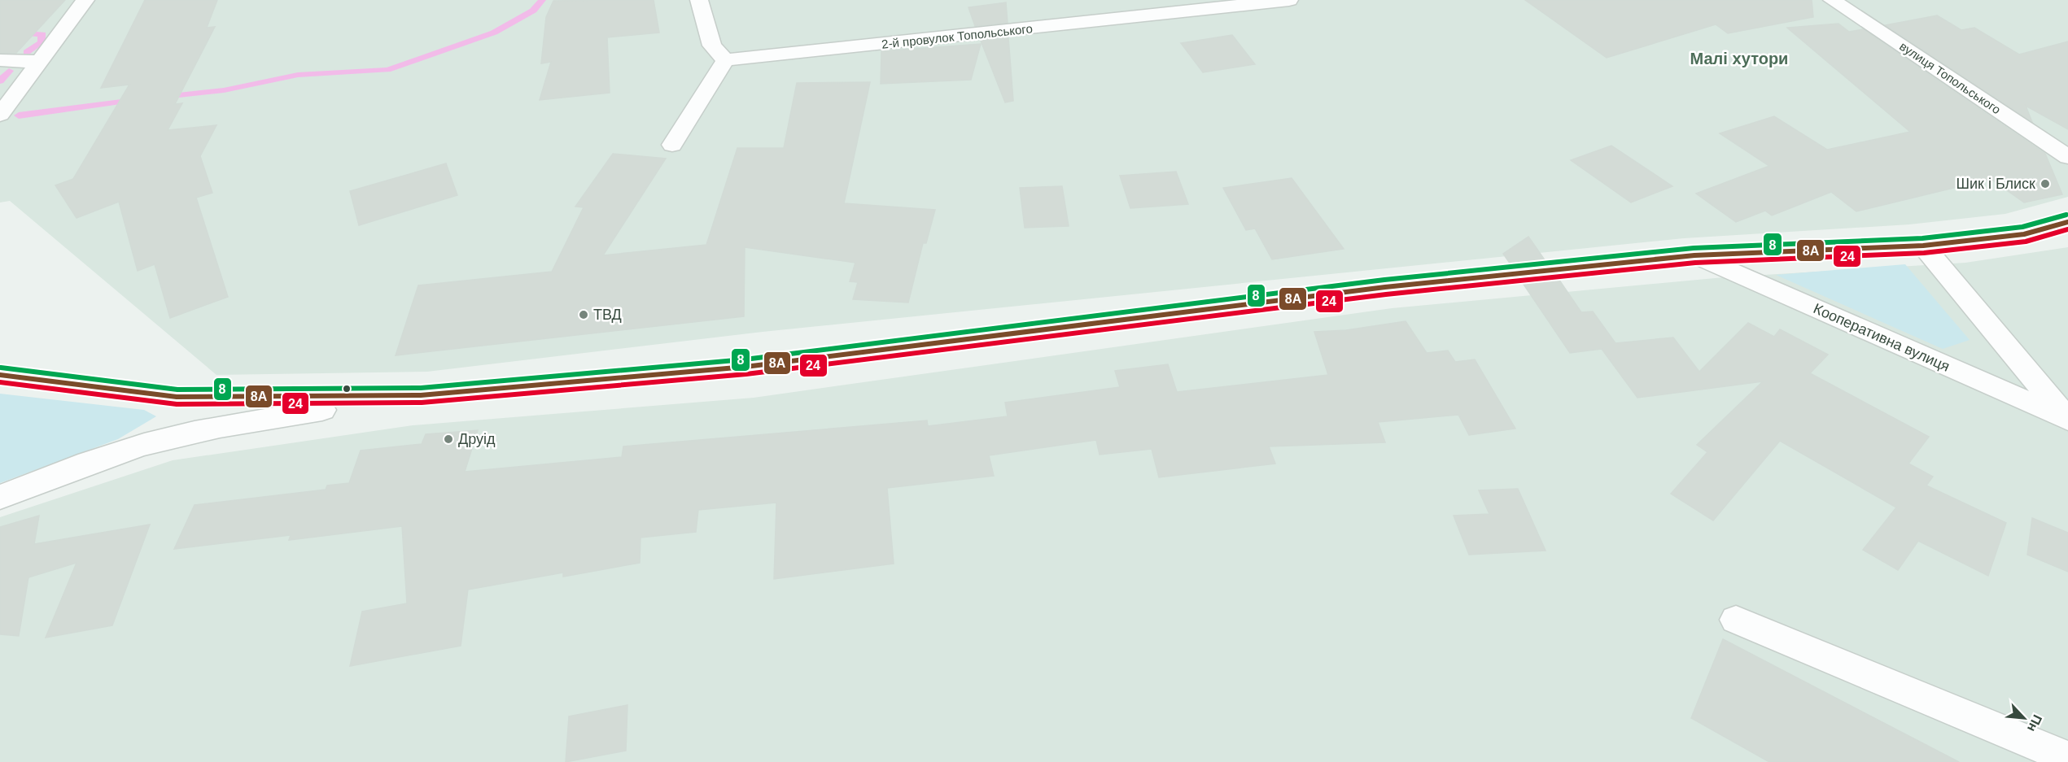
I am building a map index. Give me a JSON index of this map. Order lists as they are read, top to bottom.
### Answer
{
  "streets": {
    "street": ["2-й провулок Топольського", "вулиця Топольського", "Кооперативна вулиця"]
  },
  "districts": ["Малі хутори"],
  "places": ["Шик і Блиск", "ТВД", "Друід"],
  "lines": ["transit line 8", "transit line 8А", "transit line 24"],
  "north": "bottom right"
}
